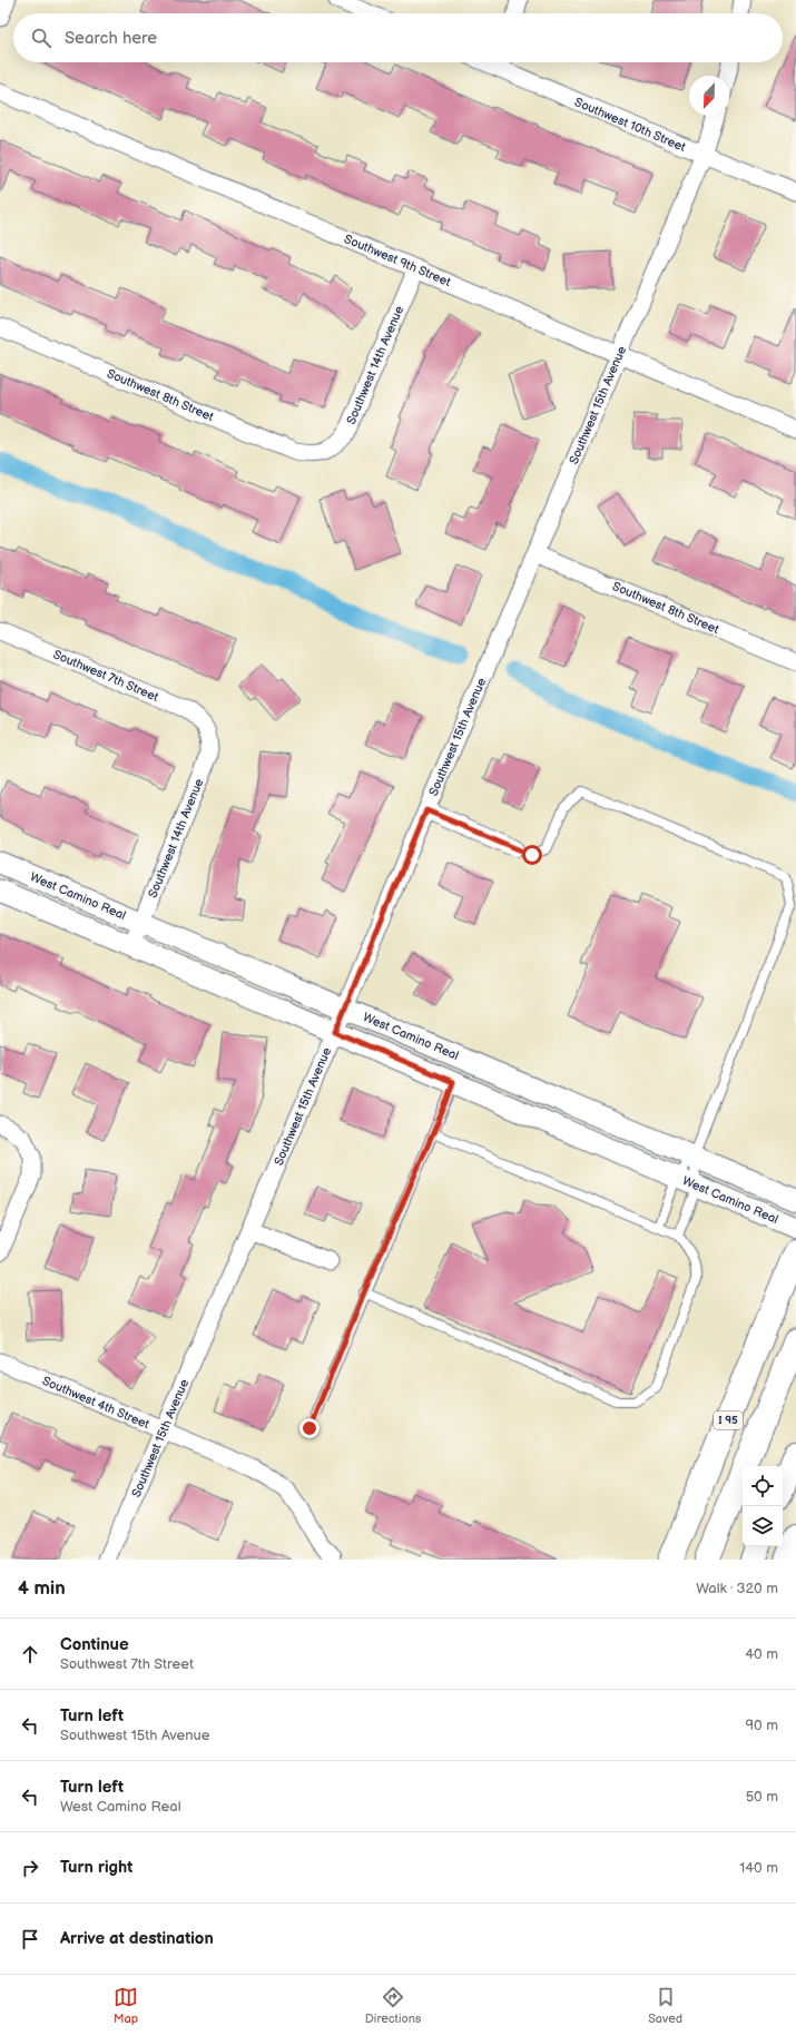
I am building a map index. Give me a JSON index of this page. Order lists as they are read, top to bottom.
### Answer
{
  "streets": {
    "highway": ["I 95"],
    "street": [
      "Southwest 10th Street",
      "Southwest 9th Street",
      "Southwest 14th Avenue",
      "Southwest 8th Street",
      "Southwest 15th Avenue",
      "Southwest 7th Street",
      "West Camino Real",
      "Southwest 4th Street"
    ]
  },
  "crossings": [
    ["Southwest 10th Street", "Southwest 15th Avenue"],
    ["Southwest 9th Street", "Southwest 14th Avenue"],
    ["Southwest 9th Street", "Southwest 15th Avenue"],
    ["Southwest 14th Avenue", "Southwest 8th Street"],
    ["Southwest 14th Avenue", "Southwest 7th Street"],
    ["Southwest 14th Avenue", "West Camino Real"],
    ["Southwest 8th Street", "Southwest 15th Avenue"],
    ["Southwest 15th Avenue", "West Camino Real"],
    ["Southwest 15th Avenue", "Southwest 4th Street"]
  ],
  "north": "bottom left",
  "page": {
    "search": "Search here",
    "heading": ["4 min", "Walk · 320 m"],
    "list": [
      ["Continue", "Southwest 7th Street", "40 m"],
      ["Turn left", "Southwest 15th Avenue", "90 m"],
      ["Turn left", "West Camino Real", "50 m"],
      ["Turn right", "140 m"],
      "Arrive at destination"
    ],
    "nav": ["Map", "Directions", "Saved"]
  }
}
